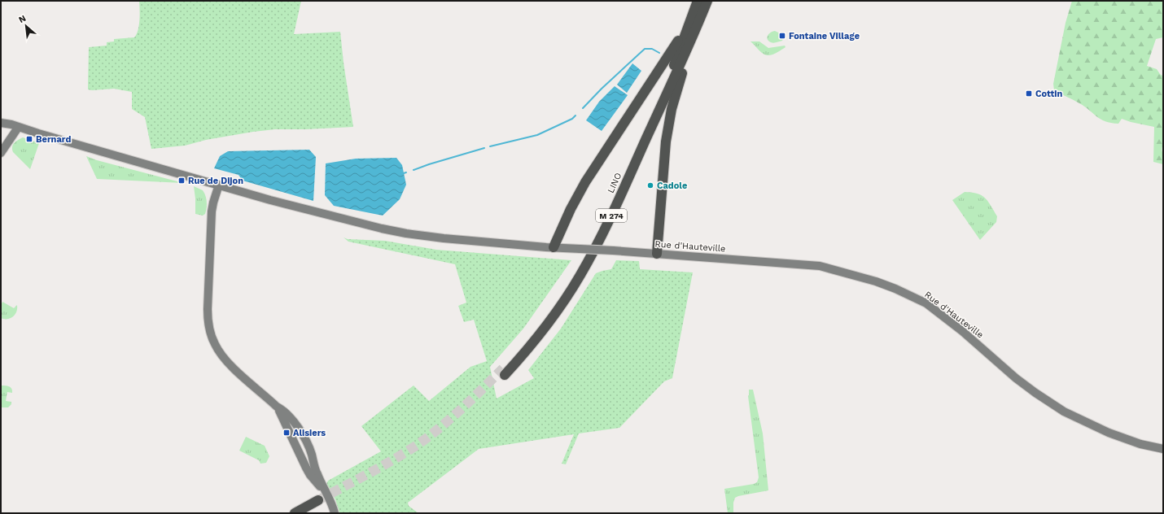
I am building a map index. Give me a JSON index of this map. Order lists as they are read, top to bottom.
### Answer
{
  "streets": {
    "highway": ["LINO", "M 274"],
    "street": ["Rue d'Hauteville"]
  },
  "places": {
    "transit": [
      "Fontaine Village",
      "Cottin",
      "Bernard",
      "Rue de Dijon",
      "Alisiers"
    ],
    "other": ["Cadole"]
  },
  "north": "top left"
}
